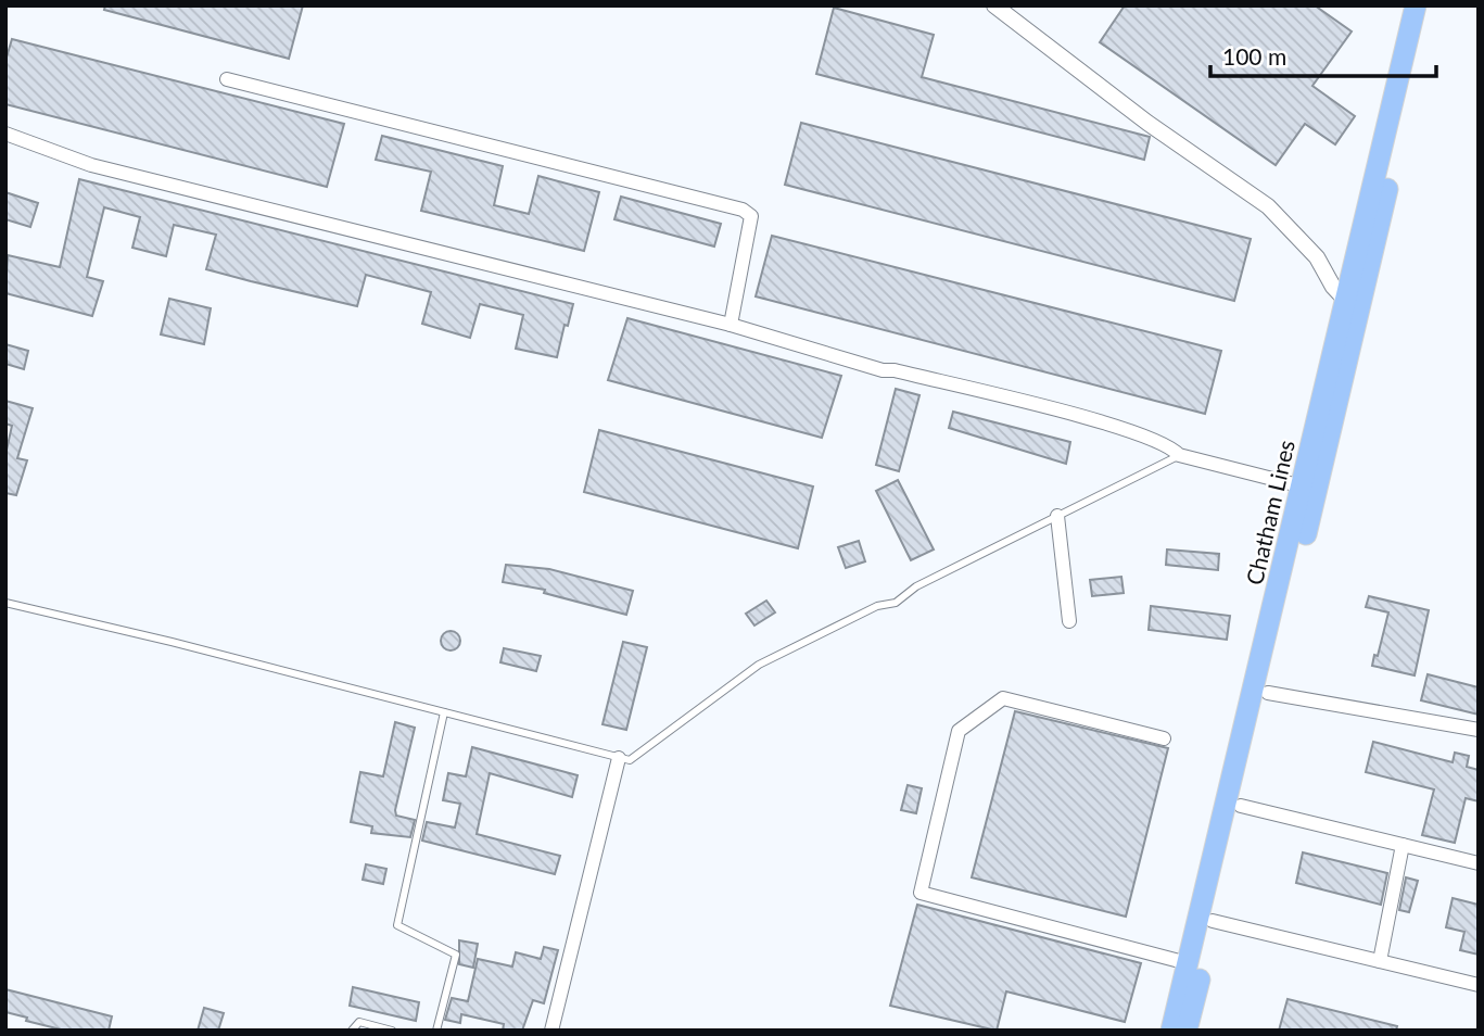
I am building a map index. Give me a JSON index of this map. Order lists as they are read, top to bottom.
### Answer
{
  "streets": {
    "highway": ["Chatham Lines"]
  },
  "scale_bar": "100 m"
}
